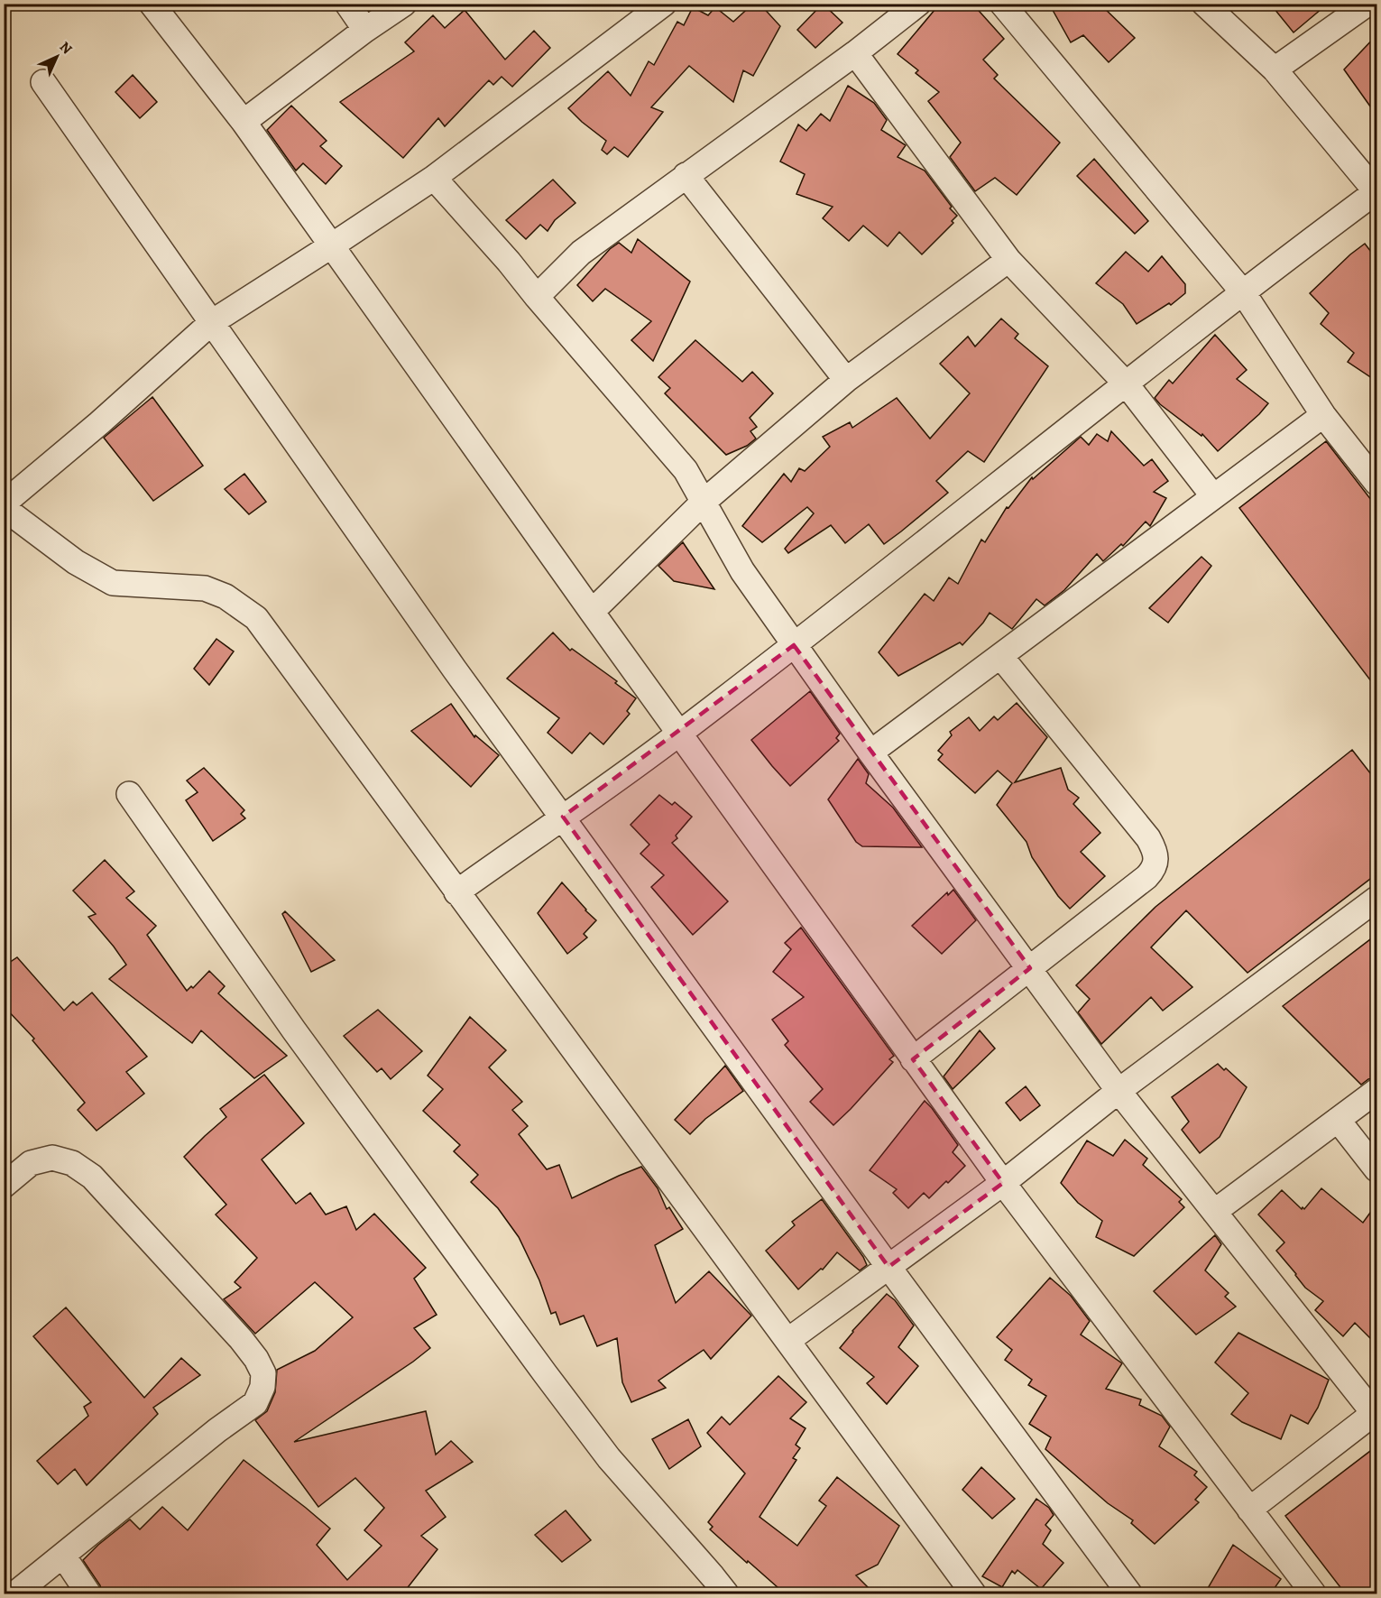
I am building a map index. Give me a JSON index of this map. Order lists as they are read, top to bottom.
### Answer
{
  "north": "top right"
}
